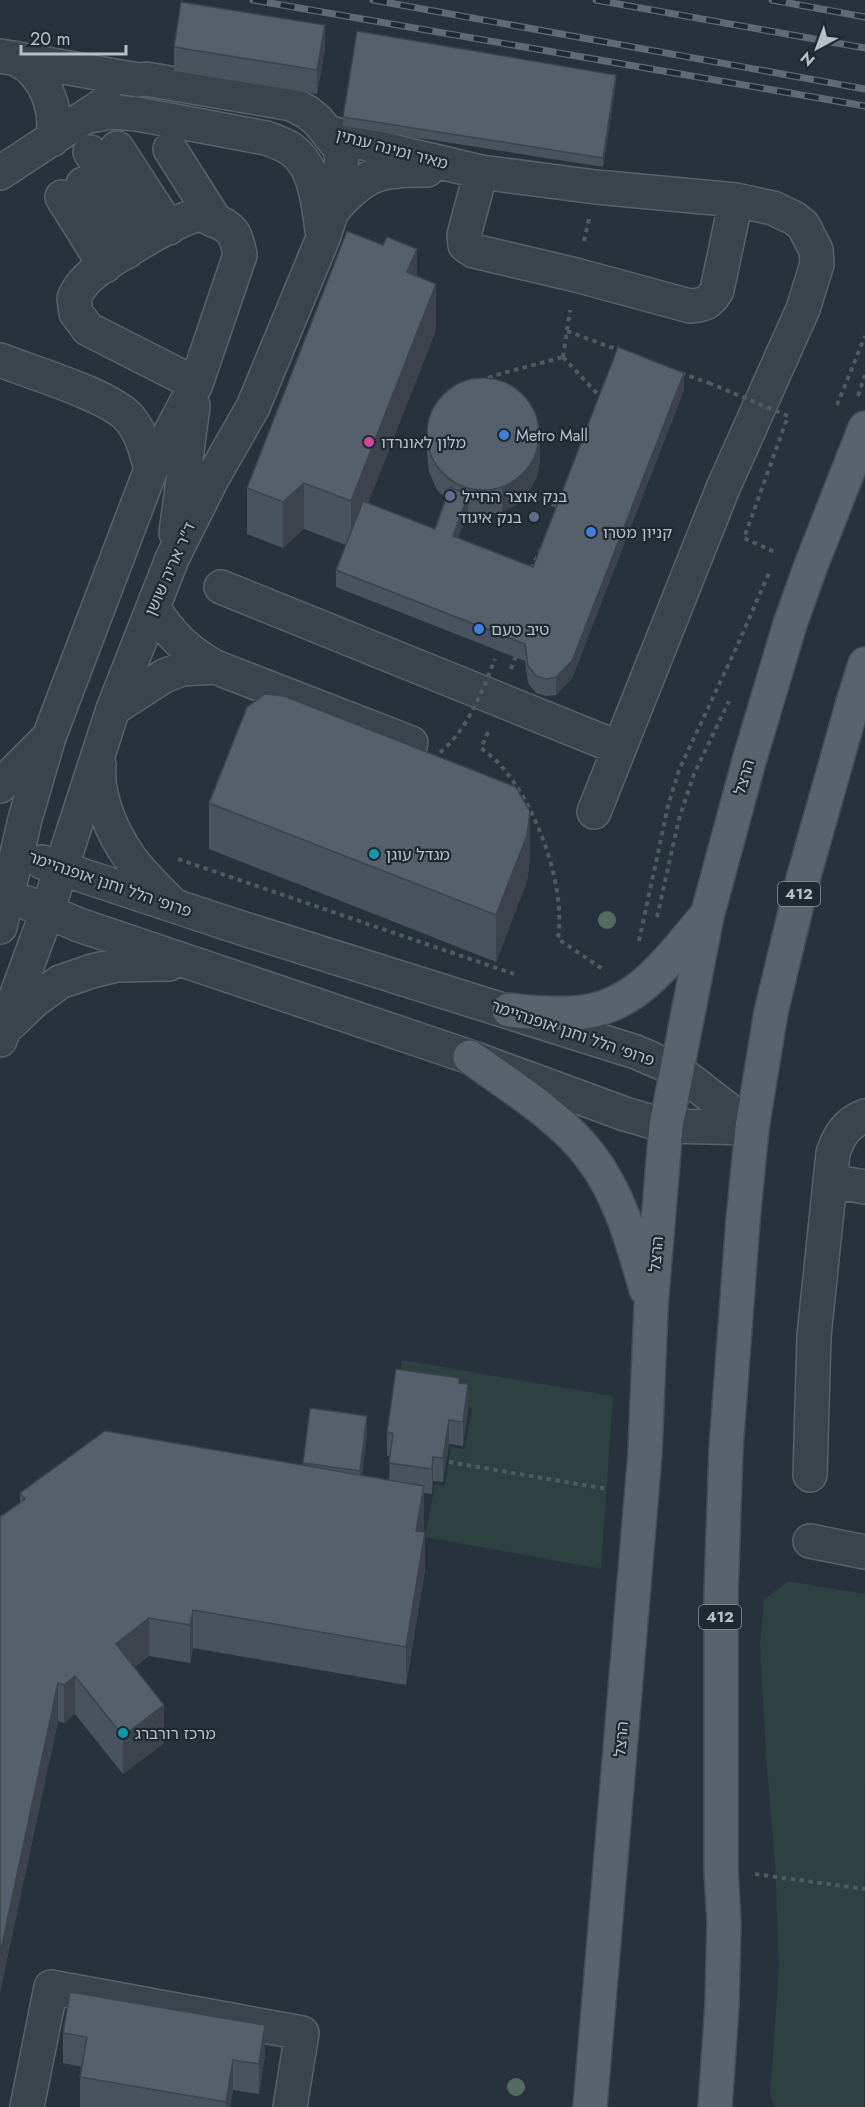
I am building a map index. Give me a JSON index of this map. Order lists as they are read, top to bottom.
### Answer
{
  "streets": {
    "main road": ["הרצל", "412"],
    "street": ["מאיר ומינה ענתין", "ד\"ר אריה שושן", "פרופ׳ הלל וחנן אופנהיימר"]
  },
  "crossings": [
    ["מאיר ומינה ענתין", "ד\"ר אריה שושן"],
    ["ד\"ר אריה שושן", "פרופ׳ הלל וחנן אופנהיימר"],
    ["הרצל", "פרופ׳ הלל וחנן אופנהיימר"],
    ["פרופ׳ הלל וחנן אופנהיימר", "412"]
  ],
  "places": [
    "Metro Mall",
    "מלון לאונרדו",
    "בנק אוצר החייל",
    "בנק איגוד",
    "קניון מטרו",
    "טיב טעם",
    "מגדל עוגן",
    "מרכז רורברג"
  ],
  "scale_bar": "20 m",
  "north": "bottom left"
}
